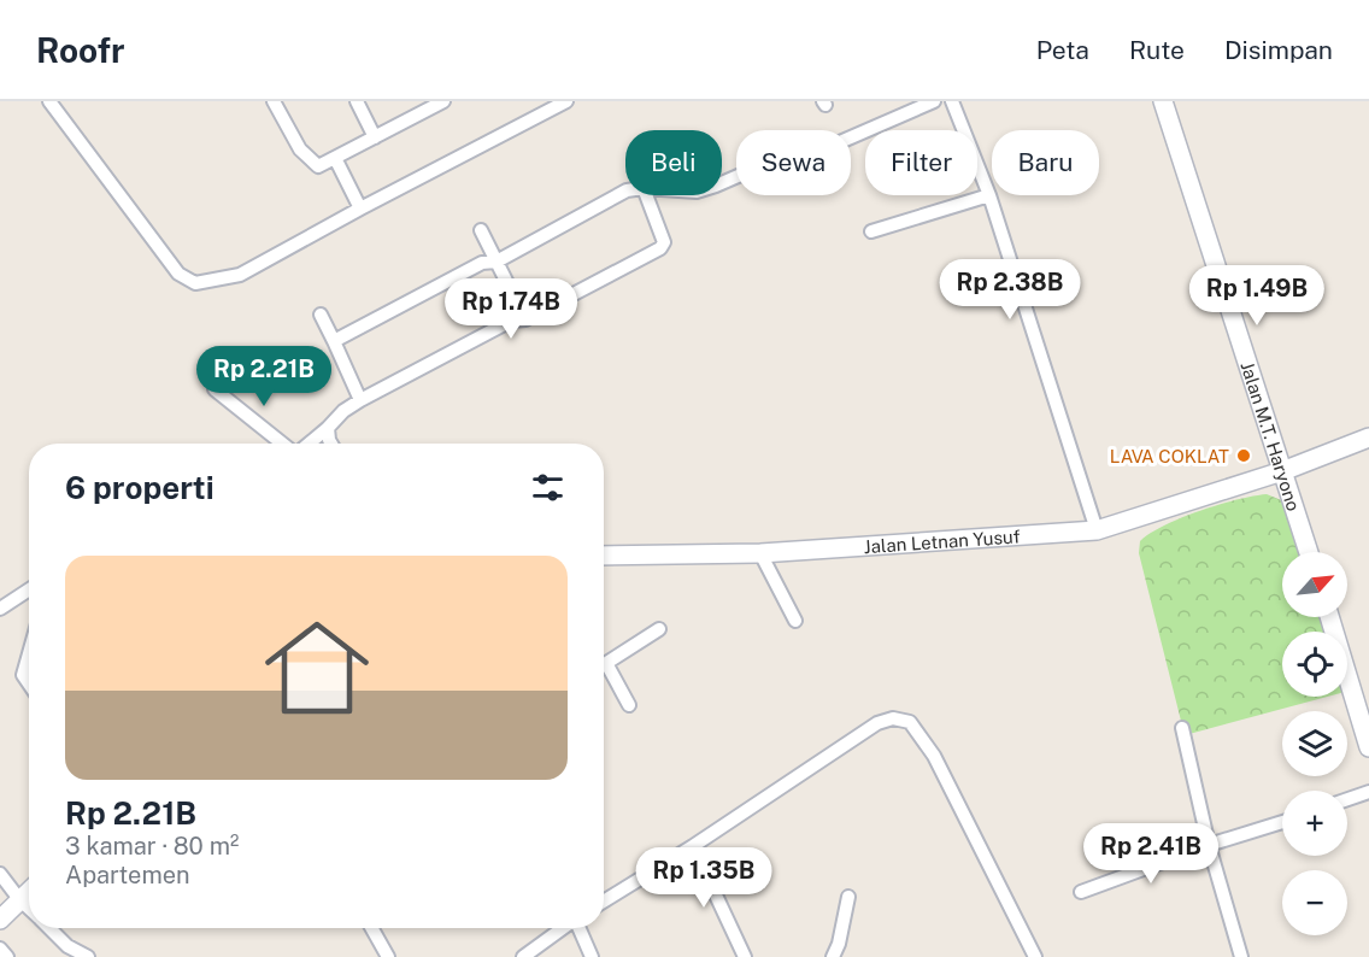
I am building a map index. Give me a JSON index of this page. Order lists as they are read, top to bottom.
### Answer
{
  "streets": {
    "street": ["Jalan M.T. Haryono", "Jalan Letnan Yusuf"]
  },
  "crossings": [
    ["Jalan M.T. Haryono", "Jalan Letnan Yusuf"]
  ],
  "places": ["LAVA COKLAT"],
  "north": "top right",
  "page": {
    "header": "Roofr",
    "nav": ["Peta", "Rute", "Disimpan"],
    "chip": [
      "Beli",
      "Sewa",
      "Filter",
      "Baru"
    ],
    "price": [
      "Rp 2.38B",
      "Rp 1.49B",
      "Rp 1.74B",
      "Rp 2.21B",
      "Rp 2.41B",
      "Rp 1.35B"
    ],
    "heading": "6 properti",
    "list": [
      {
        "name": "Rp 2.21B",
        "note": "3 kamar · 80 m² · Apartemen"
      }
    ],
    "map_buttons": ["+", "−"]
  }
}
